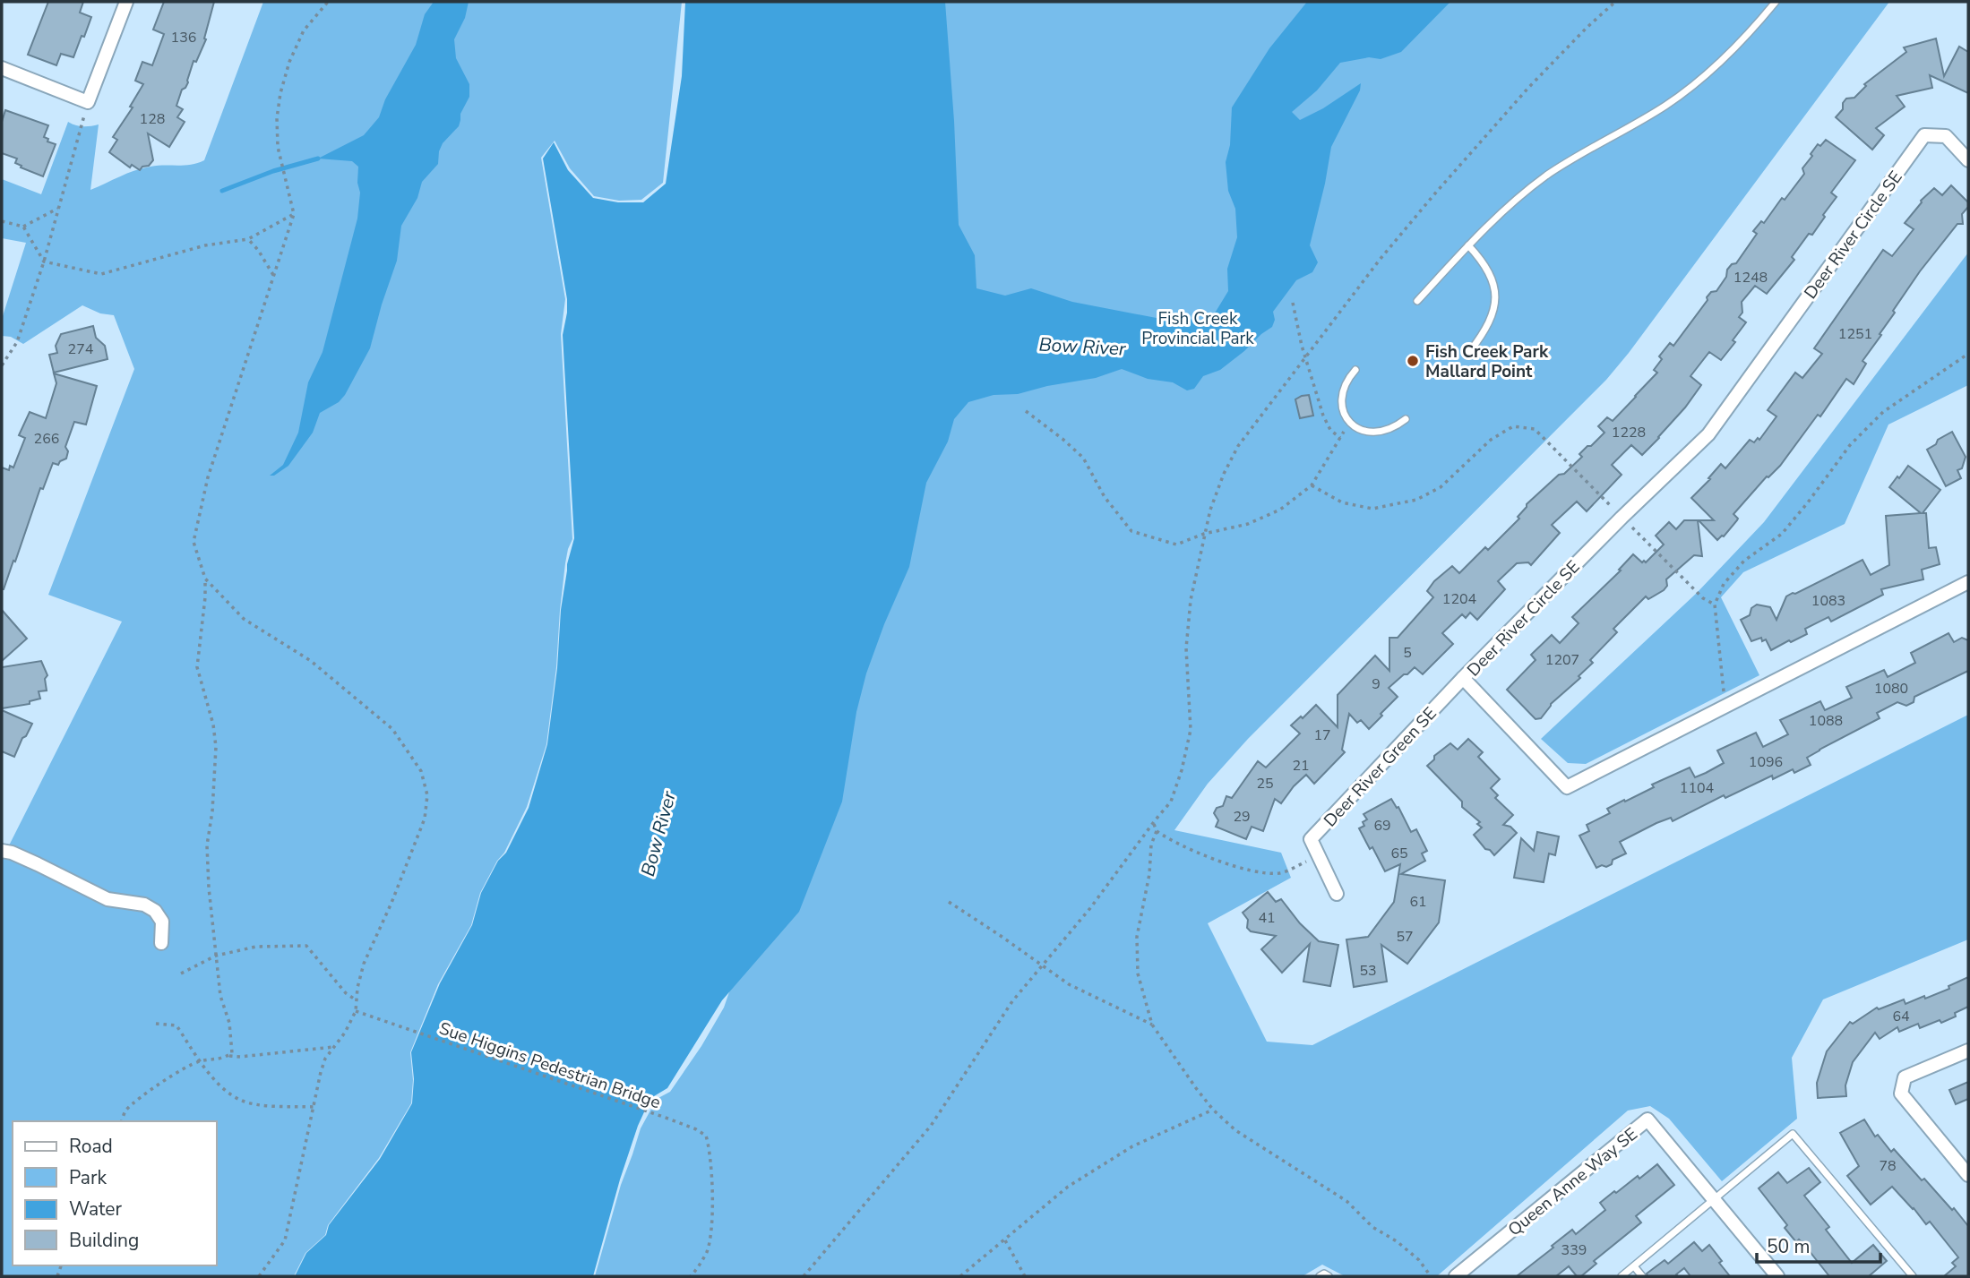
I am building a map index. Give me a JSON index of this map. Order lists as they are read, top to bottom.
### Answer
{
  "streets": {
    "street": ["Deer River Circle SE", "Deer River Green SE", "Queen Anne Way SE"],
    "path": ["Sue Higgins Pedestrian Bridge"]
  },
  "crossings": [
    ["Deer River Circle SE", "Deer River Green SE"]
  ],
  "water": ["Bow River"],
  "parks": ["Fish Creek Provincial Park"],
  "places": ["Fish Creek Park Mallard Point"],
  "house_numbers": [
    "136",
    "128",
    "1248",
    "1251",
    "274",
    "1228",
    "266",
    "1204",
    "1083",
    "5",
    "1207",
    "9",
    "1080",
    "1088",
    "17",
    "1096",
    "21",
    "25",
    "1104",
    "29",
    "69",
    "65",
    "61",
    "41",
    "57",
    "53",
    "64",
    "78",
    "339"
  ],
  "legend": [
    "Road",
    "Park",
    "Water",
    "Building"
  ],
  "scale_bar": "50 m"
}
